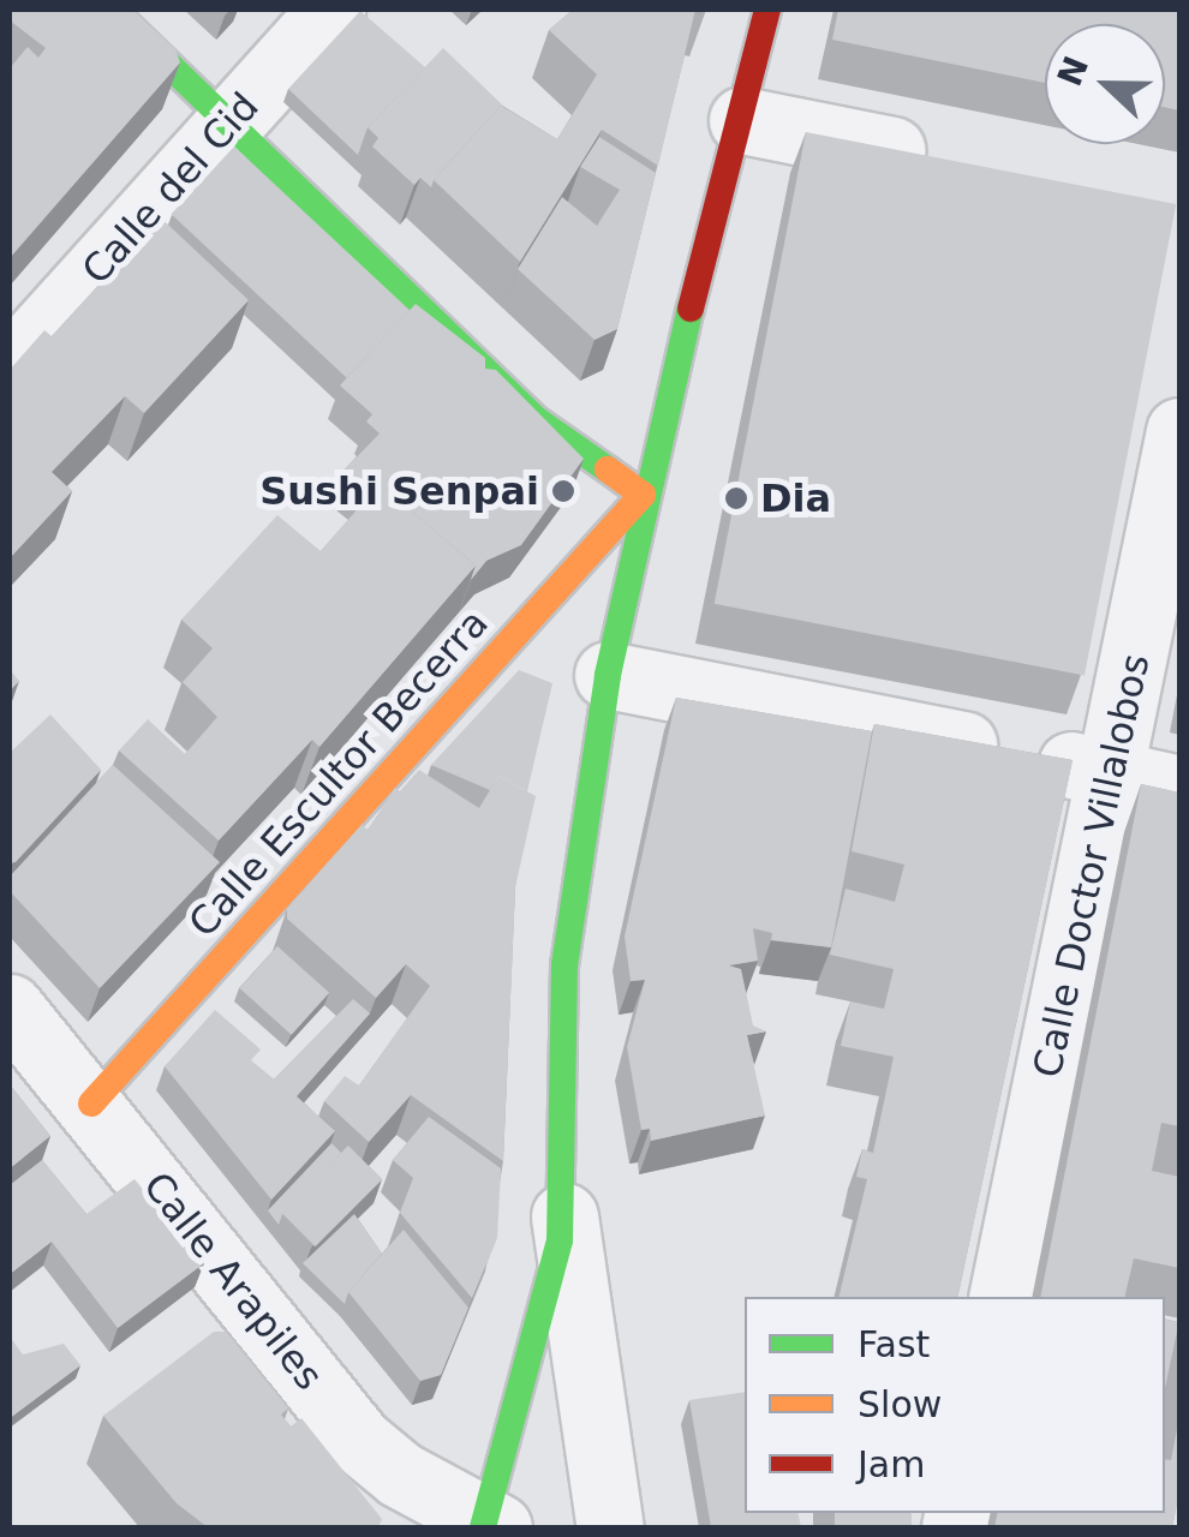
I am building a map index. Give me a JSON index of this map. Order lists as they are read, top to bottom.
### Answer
{
  "streets": {
    "street": [
      "Calle del Cid",
      "Calle Escultor Becerra",
      "Calle Doctor Villalobos",
      "Calle Arapiles"
    ]
  },
  "crossings": [
    ["Calle Escultor Becerra", "Calle Arapiles"]
  ],
  "places": ["Sushi Senpai", "Dia"],
  "legend": ["Fast", "Slow", "Jam"],
  "north": "left"
}
